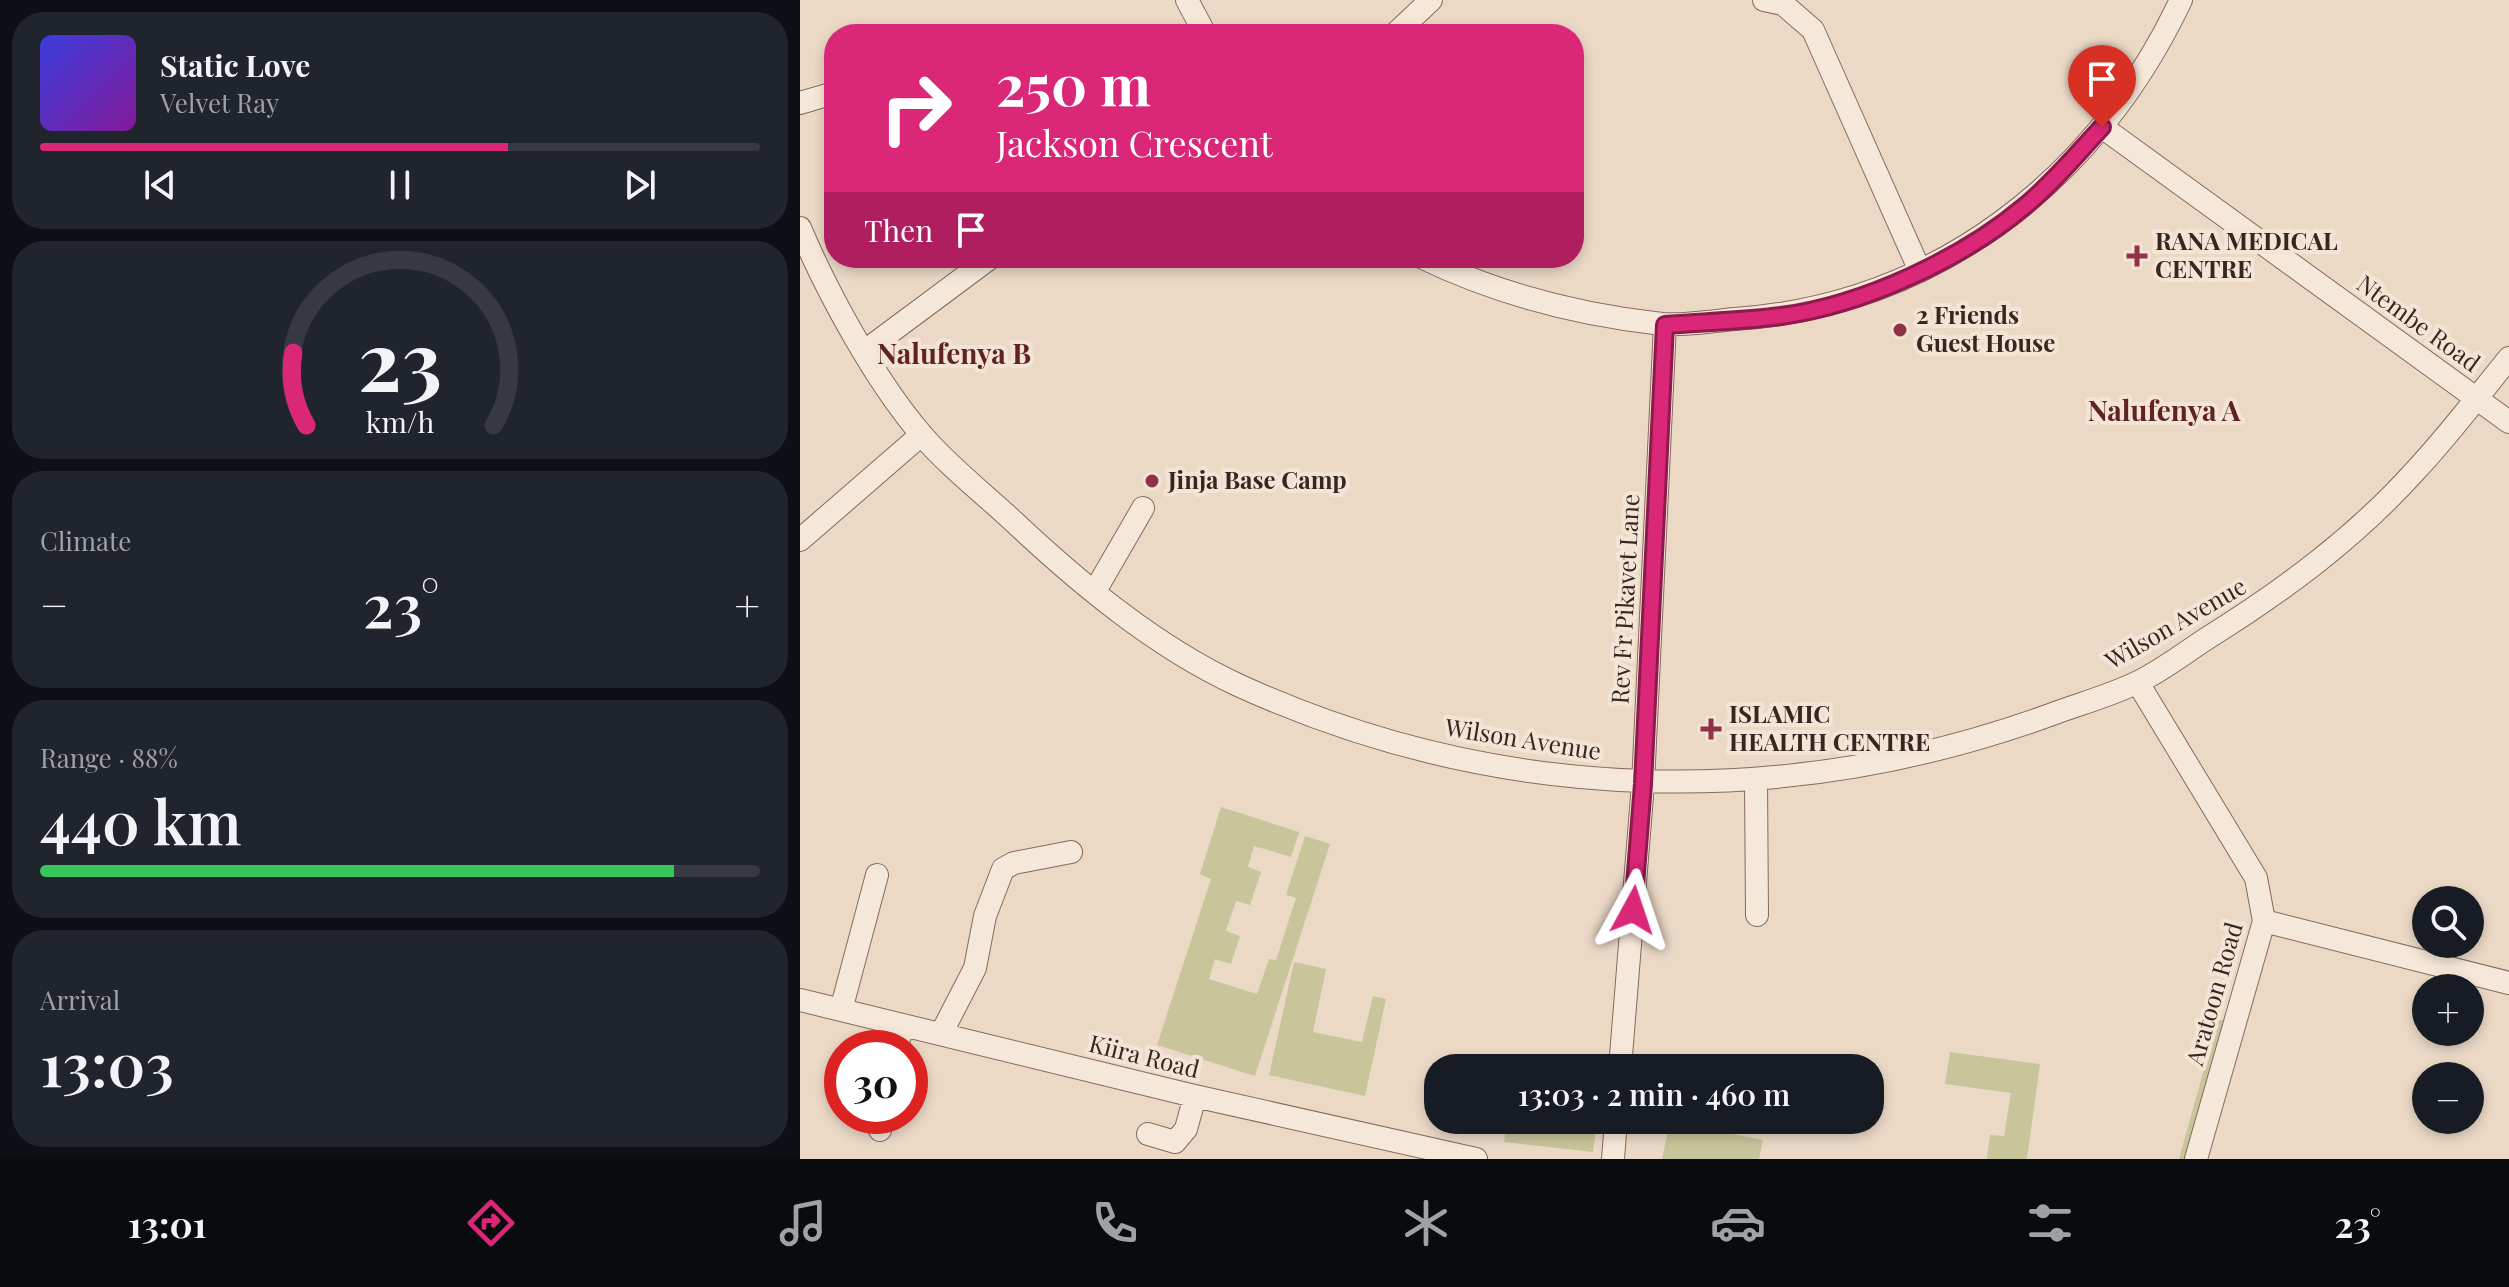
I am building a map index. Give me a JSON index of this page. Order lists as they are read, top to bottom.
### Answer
{
  "streets": {
    "street": [
      "Ntembe Road",
      "Rev Fr Pikavet Lane",
      "Wilson Avenue",
      "Aratoon Road",
      "Kiira Road"
    ]
  },
  "crossings": [
    ["Ntembe Road", "Wilson Avenue"],
    ["Rev Fr Pikavet Lane", "Wilson Avenue"],
    ["Wilson Avenue", "Aratoon Road"]
  ],
  "districts": ["Nalufenya B", "Nalufenya A"],
  "places": {
    "health": ["RANA MEDICAL CENTRE", "ISLAMIC HEALTH CENTRE"],
    "other": ["2 Friends Guest House", "Jinja Base Camp"]
  },
  "page": {
    "turn": ["250 m", "Jackson Crescent"],
    "song": ["Static Love", "Velvet Ray"],
    "then": "Then",
    "tile": [
      "Climate",
      ["Range · 88%", "440 km"],
      ["Arrival", "13:03"]
    ],
    "heat": ["−", "23°", "+"],
    "map_buttons": ["+", "−"],
    "limit": "30",
    "trip": "13:03 · 2 min · 460 m",
    "tabs": ["13:01", "23°"],
    "gauge": ["23", "km/h"]
  }
}
